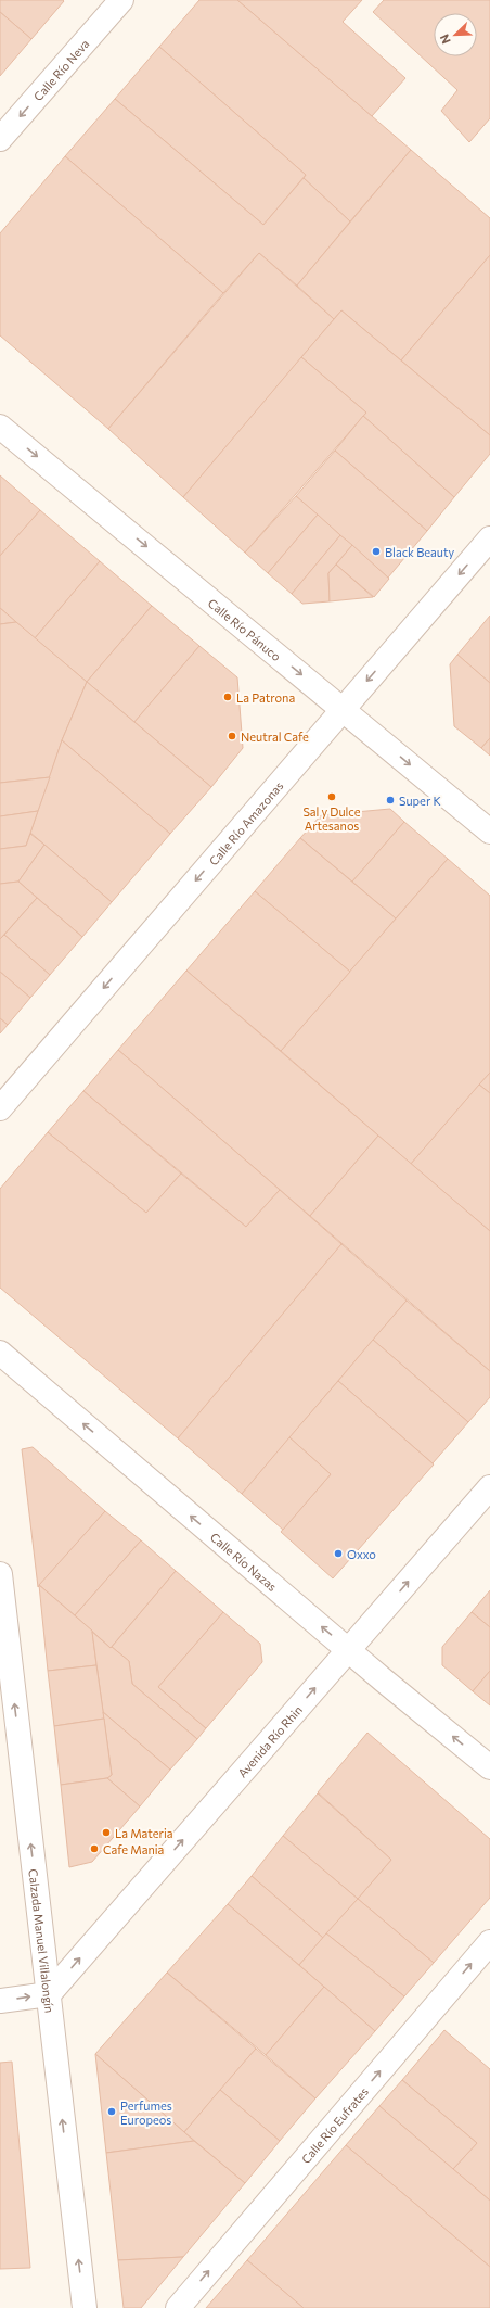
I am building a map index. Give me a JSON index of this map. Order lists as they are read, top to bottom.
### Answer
{
  "streets": {
    "street": [
      "Calle Río Neva",
      "Calle Río Pánuco",
      "Calle Río Amazonas",
      "Calle Río Nazas",
      "Avenida Río Rhin",
      "Calzada Manuel Villalongín",
      "Calle Río Eufrates"
    ]
  },
  "crossings": [
    ["Calle Río Pánuco", "Calle Río Amazonas"],
    ["Calle Río Nazas", "Avenida Río Rhin"],
    ["Avenida Río Rhin", "Calzada Manuel Villalongín"]
  ],
  "one_way": [
    "Calle Río Neva",
    "Calle Río Pánuco",
    "Calle Río Amazonas",
    "Calle Río Nazas",
    "Avenida Río Rhin",
    "Calzada Manuel Villalongín",
    "Calle Río Eufrates"
  ],
  "places": [
    "Black Beauty",
    "La Patrona",
    "Neutral Cafe",
    "Sal y Dulce Artesanos",
    "Super K",
    "Oxxo",
    "La Materia",
    "Cafe Mania",
    "Perfumes Europeos"
  ],
  "north": "bottom left"
}
